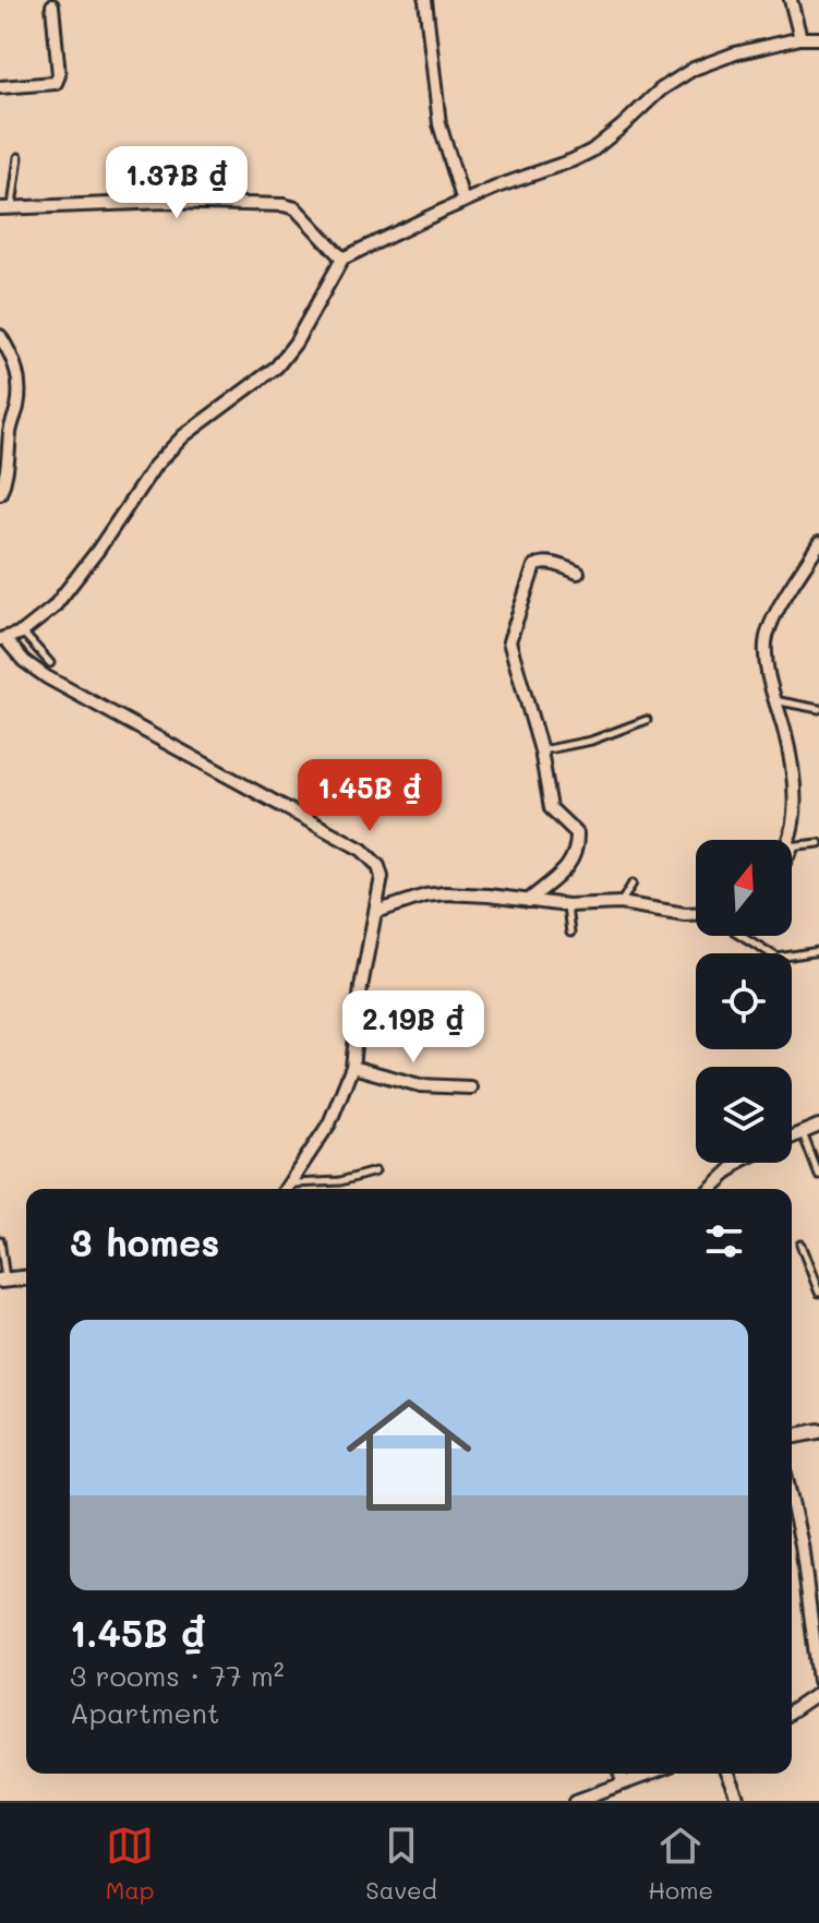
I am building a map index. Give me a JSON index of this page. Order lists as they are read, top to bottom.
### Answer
{
  "north": "top",
  "page": {
    "price": ["1.37B ₫", "1.45B ₫", "2.19B ₫"],
    "heading": "3 homes",
    "list": [
      {
        "name": "1.45B ₫",
        "note": "3 rooms · 77 m² · Apartment"
      }
    ],
    "tabs": ["Map", "Saved", "Home"]
  }
}
